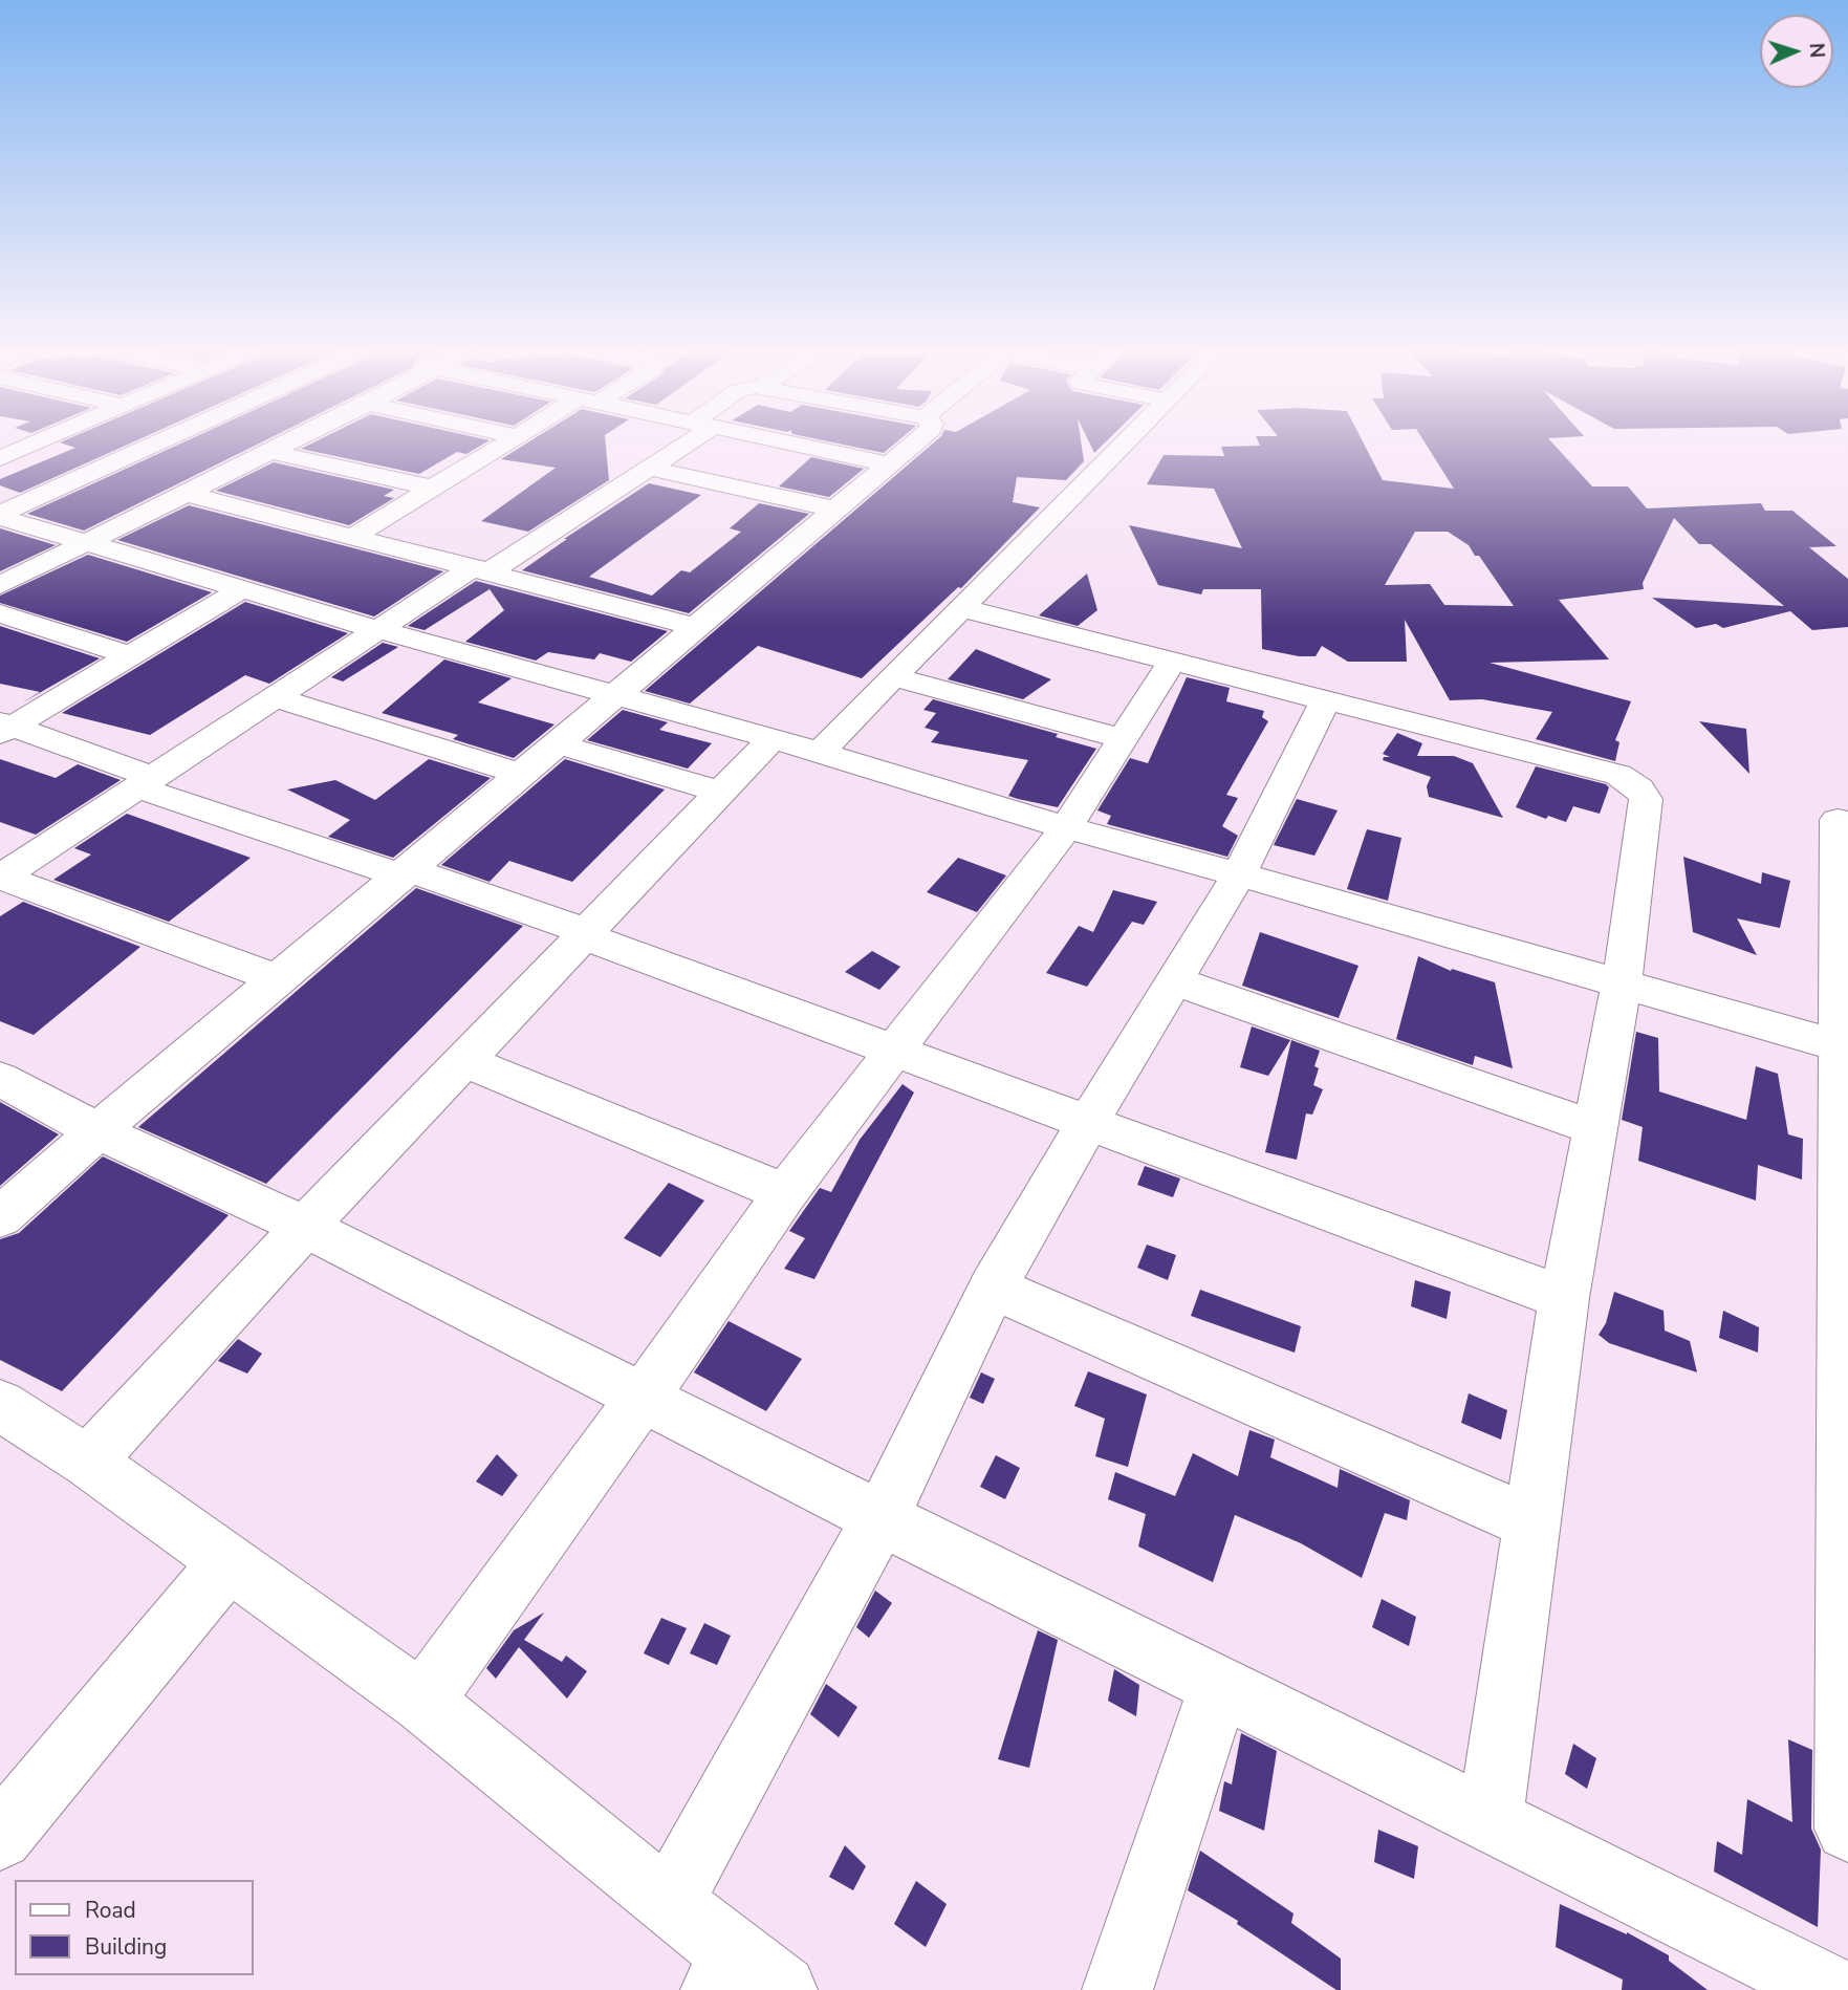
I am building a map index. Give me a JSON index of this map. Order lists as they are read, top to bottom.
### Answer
{
  "legend": ["Road", "Building"],
  "north": "right"
}
